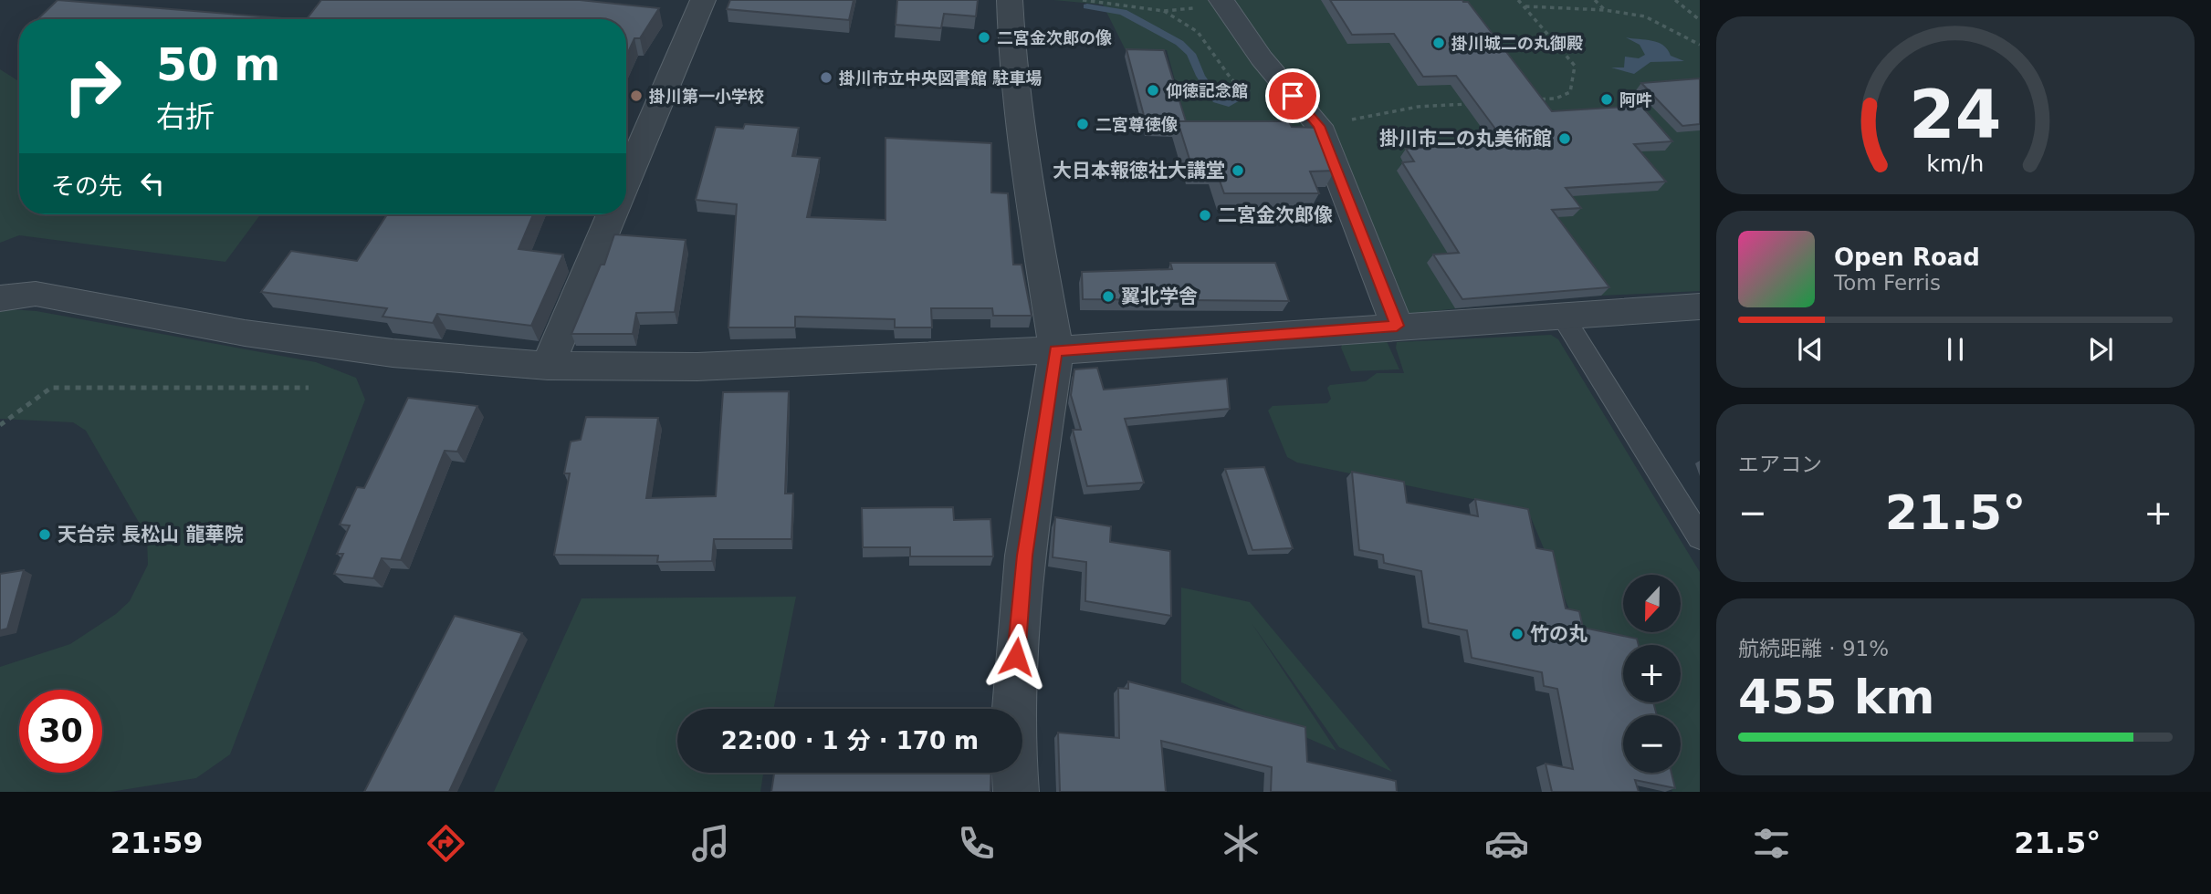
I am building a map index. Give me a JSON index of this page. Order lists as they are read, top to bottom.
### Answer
{
  "places": [
    "二宮金次郎の像",
    "掛川城二の丸御殿",
    "掛川市立中央図書館 駐車場",
    "仰徳記念館",
    "掛川第一小学校",
    "阿吽",
    "二宮尊徳像",
    "掛川市二の丸美術館",
    "大日本報徳社大講堂",
    "二宮金次郎像",
    "翼北学舎",
    "天台宗 長松山 龍華院",
    "竹の丸"
  ],
  "north": "bottom",
  "page": {
    "turn": ["50 m", "右折"],
    "then": "その先",
    "song": ["Open Road", "Tom Ferris"],
    "tile": [
      "エアコン",
      ["航続距離 · 91%", "455 km"]
    ],
    "heat": ["−", "21.5°", "+"],
    "map_buttons": ["+", "−"],
    "limit": "30",
    "trip": "22:00 · 1 分 · 170 m",
    "tabs": ["21:59", "21.5°"],
    "gauge": ["24", "km/h"]
  }
}
